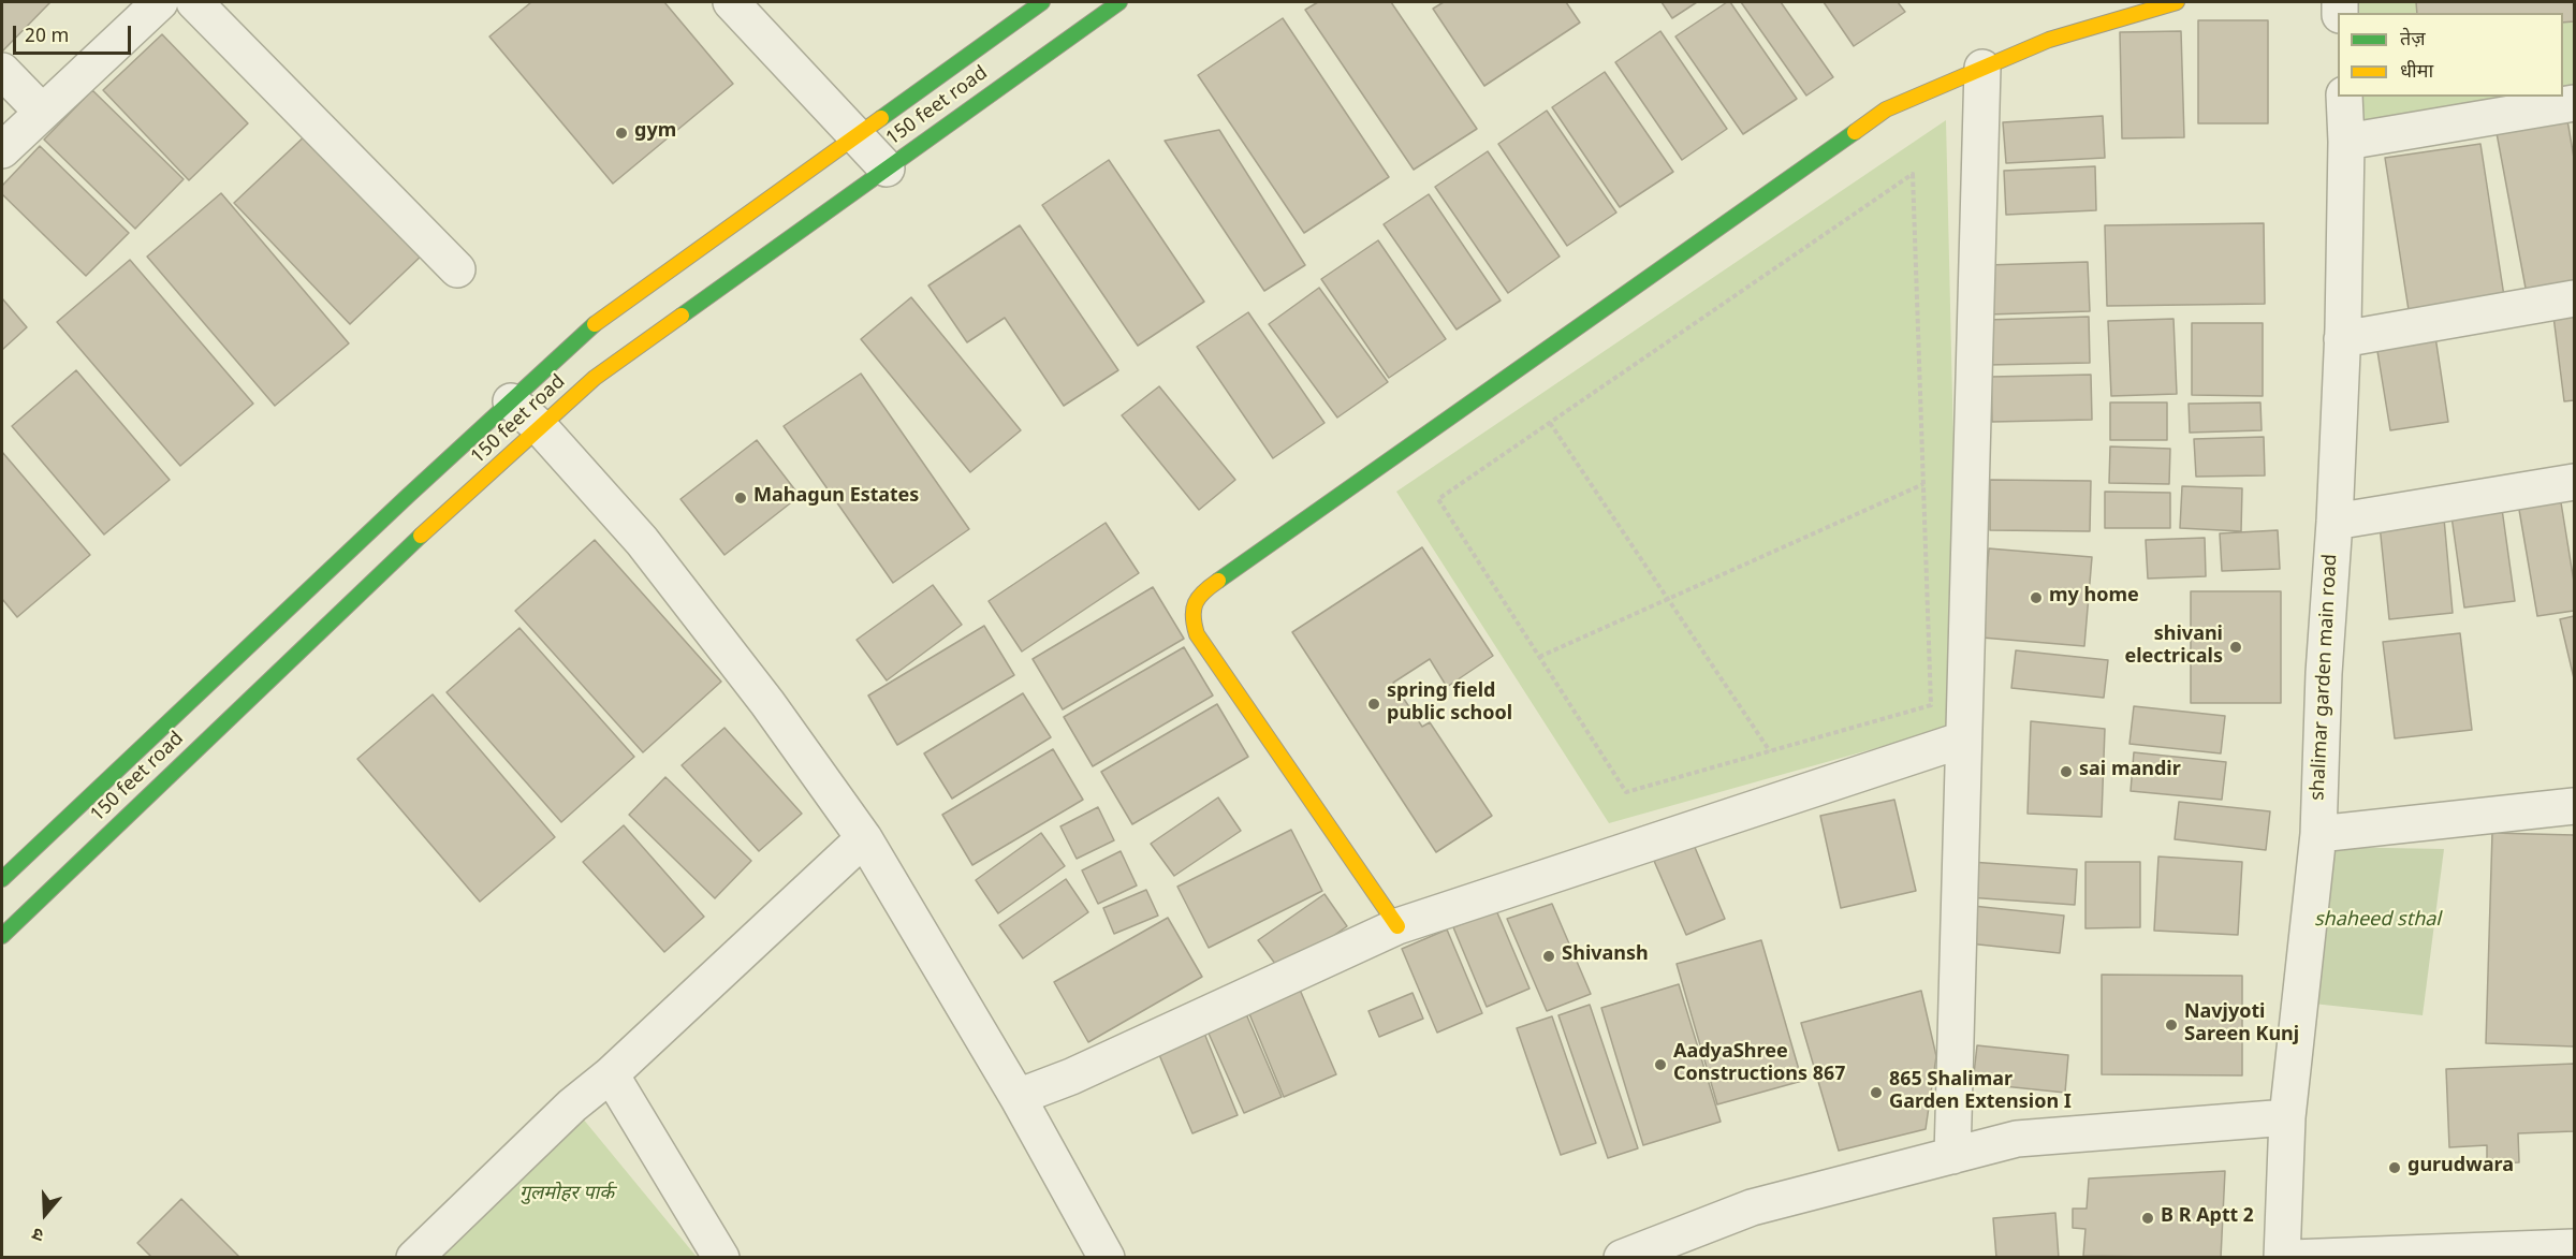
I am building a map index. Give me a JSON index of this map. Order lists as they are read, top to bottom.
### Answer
{
  "streets": {
    "street": ["150 feet road", "shalimar garden main road"]
  },
  "parks": ["shaheed sthal", "गुलमोहर पार्क"],
  "places": [
    "gym",
    "Mahagun Estates",
    "my home",
    "shivani electricals",
    "spring field public school",
    "sai mandir",
    "Shivansh",
    "Navjyoti Sareen Kunj",
    "AadyaShree Constructions 867",
    "865 Shalimar Garden Extension I",
    "gurudwara",
    "B R Aptt 2"
  ],
  "legend": ["तेज़", "धीमा"],
  "scale_bar": "20 m",
  "north": "bottom"
}
